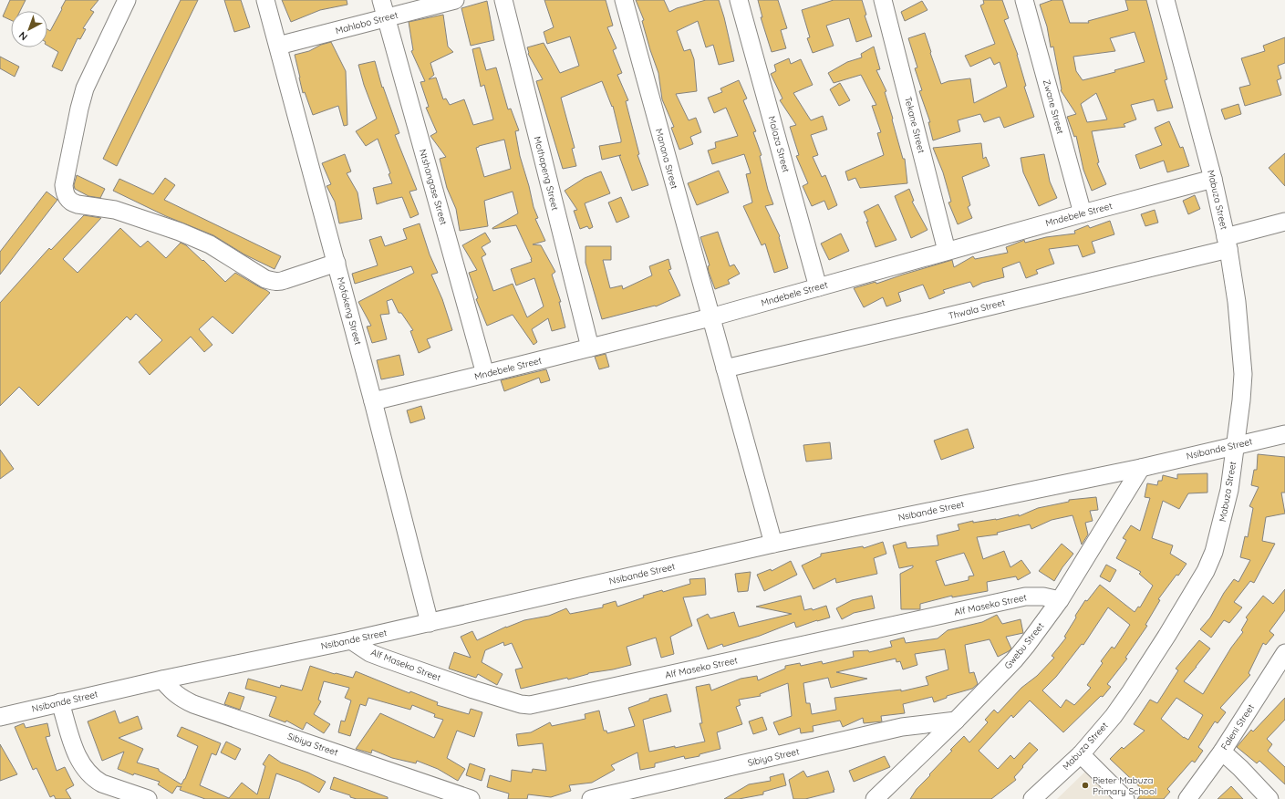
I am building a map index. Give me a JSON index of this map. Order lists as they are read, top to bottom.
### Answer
{
  "streets": {
    "street": [
      "Mahlobo Street",
      "Zwane Street",
      "Tekane Street",
      "Malaza Street",
      "Manana Street",
      "Mothopeng Street",
      "Ntshangase Street",
      "Mabuza Street",
      "Mndebele Street",
      "Thwala Street",
      "Mofokeng Street",
      "Nsibande Street",
      "Alf Maseko Street",
      "Gwebu Street",
      "Faleni Street",
      "Sibiya Street"
    ]
  },
  "crossings": [
    ["Mahlobo Street", "Ntshangase Street"],
    ["Mahlobo Street", "Mofokeng Street"],
    ["Zwane Street", "Mndebele Street"],
    ["Tekane Street", "Mndebele Street"],
    ["Malaza Street", "Mndebele Street"],
    ["Manana Street", "Mndebele Street"],
    ["Manana Street", "Thwala Street"],
    ["Manana Street", "Nsibande Street"],
    ["Mothopeng Street", "Mndebele Street"],
    ["Ntshangase Street", "Mndebele Street"],
    ["Mabuza Street", "Mndebele Street"],
    ["Mabuza Street", "Thwala Street"],
    ["Mabuza Street", "Nsibande Street"],
    ["Mndebele Street", "Mofokeng Street"],
    ["Mofokeng Street", "Nsibande Street"],
    ["Nsibande Street", "Alf Maseko Street"],
    ["Nsibande Street", "Gwebu Street"],
    ["Nsibande Street", "Sibiya Street"],
    ["Alf Maseko Street", "Gwebu Street"],
    ["Gwebu Street", "Sibiya Street"]
  ],
  "places": ["Pieter Mabuza Primary School"],
  "north": "bottom left"
}
